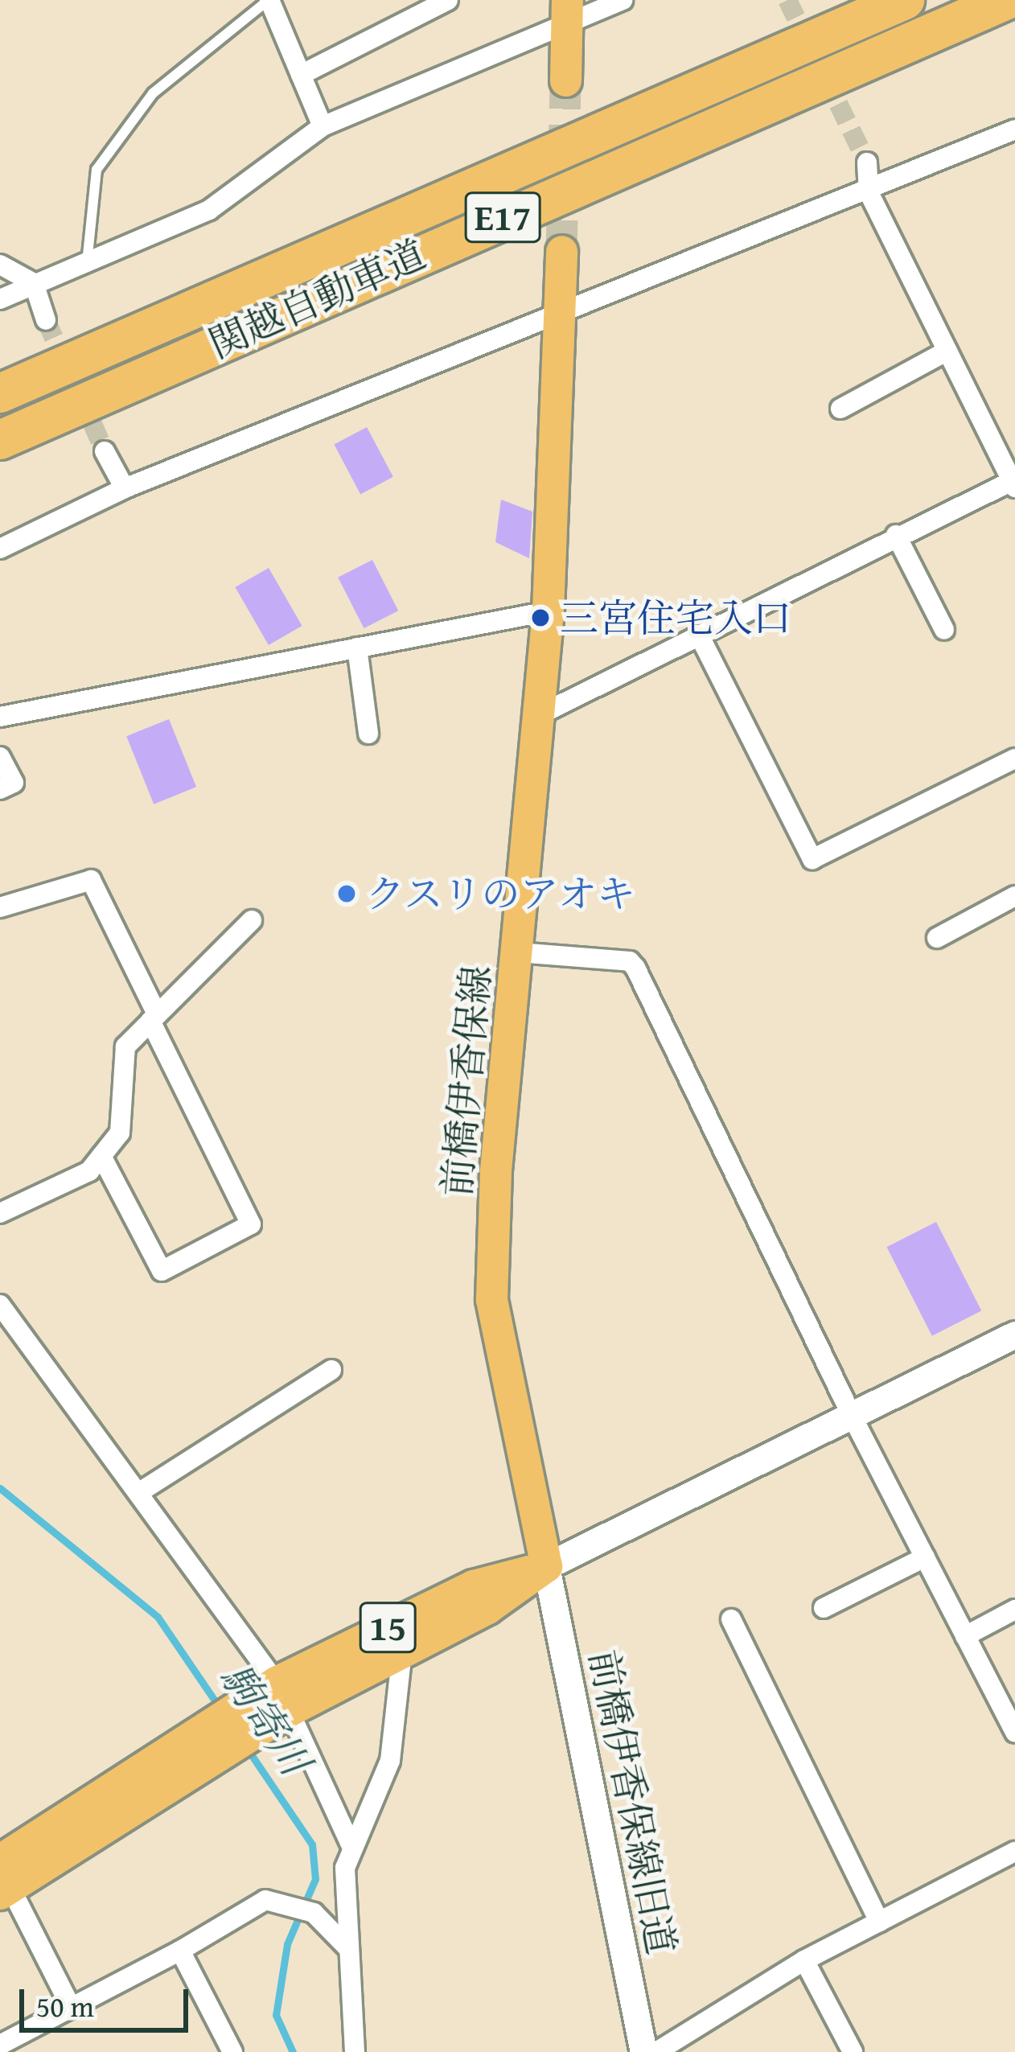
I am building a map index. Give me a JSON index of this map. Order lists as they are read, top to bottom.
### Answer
{
  "streets": {
    "highway": ["E17", "関越自動車道"],
    "main road": ["前橋伊香保線", "15"],
    "street": ["前橋伊香保線旧道"]
  },
  "crossings": [
    ["前橋伊香保線", "15"],
    ["前橋伊香保線", "前橋伊香保線旧道"],
    ["15", "前橋伊香保線旧道"]
  ],
  "water": ["駒寄川"],
  "places": ["三宮住宅入口", "クスリのアオキ"],
  "scale_bar": "50 m"
}
